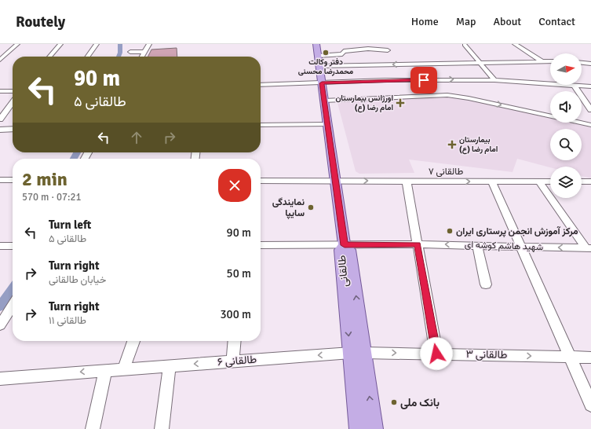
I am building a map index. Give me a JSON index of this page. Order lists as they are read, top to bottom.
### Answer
{
  "streets": {
    "main road": ["طالقانی"],
    "street": [
      "طالقانی ۷",
      "شهید هاشم کوشه ای",
      "طالقانی ۳",
      "طالقانی ۶"
    ]
  },
  "crossings": [
    ["طالقانی ۷", "طالقانی"],
    ["شهید هاشم کوشه ای", "طالقانی"],
    ["طالقانی", "طالقانی ۳"],
    ["طالقانی", "طالقانی ۶"],
    ["طالقانی ۳", "طالقانی ۶"]
  ],
  "one_way": ["شهید هاشم کوشه ای", "طالقانی ۳", "طالقانی ۶"],
  "places": {
    "other": [
      "دفتر وکالت محمدرضا محسنی",
      "نمایندگی سایپا",
      "مرکز آموزش انجمن پرستاری ایران",
      "بانک ملی"
    ],
    "health": ["اورژانس بیمارستان امام رضا (ع)", "بیمارستان امام رضا (ع)"]
  },
  "north": "right",
  "page": {
    "header": "Routely",
    "nav": [
      "Home",
      "Map",
      "About",
      "Contact"
    ],
    "turn": ["90 m", "طالقانی ۵"],
    "heading": ["2 min", "570 m · 07:21"],
    "list": [
      {
        "name": "Turn left",
        "note": "طالقانی ۵",
        "value": "90 m"
      },
      {
        "name": "Turn right",
        "note": "خیابان طالقانی",
        "value": "50 m"
      },
      {
        "name": "Turn right",
        "note": "طالقانی ۱۱",
        "value": "300 m"
      }
    ]
  }
}
